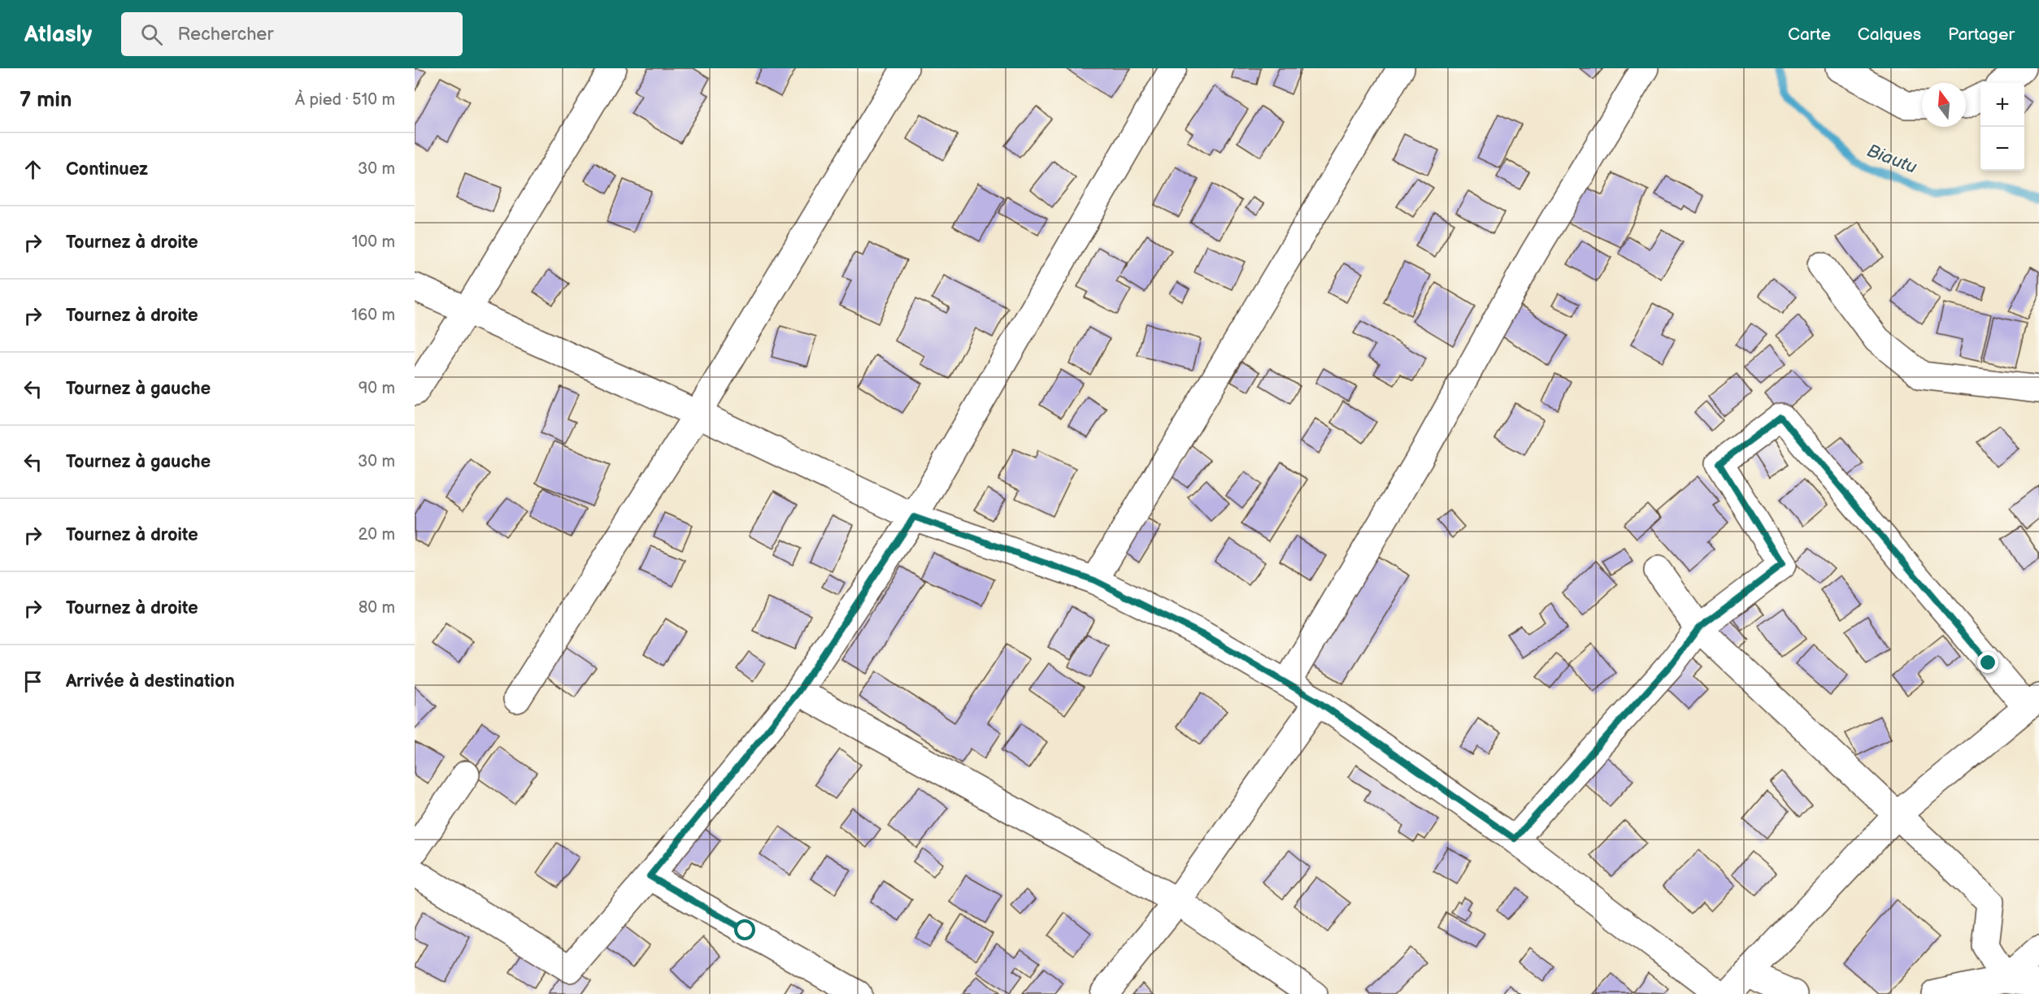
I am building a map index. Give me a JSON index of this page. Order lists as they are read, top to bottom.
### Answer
{
  "water": ["Biautu"],
  "north": "top",
  "page": {
    "header": "Atlasly",
    "search": "Rechercher",
    "nav": ["Carte", "Calques", "Partager"],
    "heading": ["7 min", "À pied · 510 m"],
    "map_buttons": ["+", "−"],
    "list": [
      ["Continuez", "30 m"],
      ["Tournez à droite", "100 m"],
      ["Tournez à droite", "160 m"],
      ["Tournez à gauche", "90 m"],
      ["Tournez à gauche", "30 m"],
      ["Tournez à droite", "20 m"],
      ["Tournez à droite", "80 m"],
      "Arrivée à destination"
    ]
  }
}
